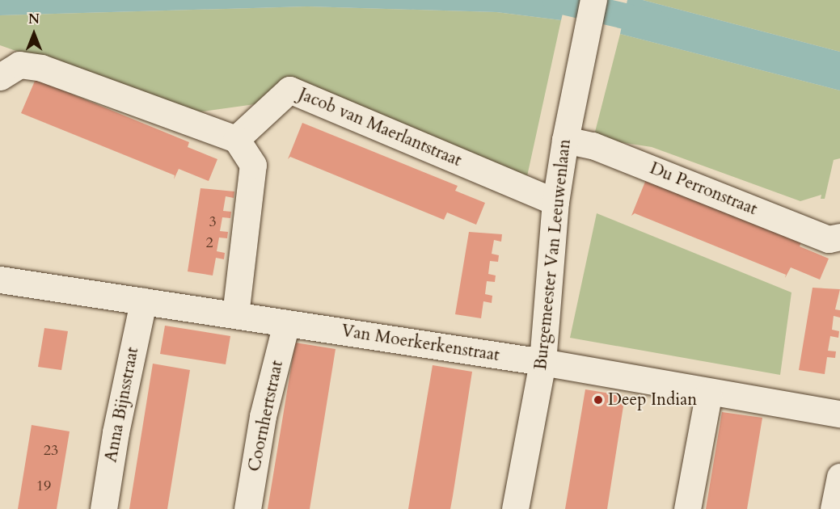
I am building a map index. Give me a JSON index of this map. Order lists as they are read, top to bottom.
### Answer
{
  "streets": {
    "street": [
      "Jacob van Maerlantstraat",
      "Du Perronstraat",
      "Burgemeester Van Leeuwenlaan",
      "Van Moerkerkenstraat",
      "Anna Bijnsstraat",
      "Coornhertstraat"
    ]
  },
  "crossings": [
    ["Jacob van Maerlantstraat", "Burgemeester Van Leeuwenlaan"],
    ["Du Perronstraat", "Burgemeester Van Leeuwenlaan"],
    ["Burgemeester Van Leeuwenlaan", "Van Moerkerkenstraat"],
    ["Van Moerkerkenstraat", "Anna Bijnsstraat"],
    ["Van Moerkerkenstraat", "Coornhertstraat"]
  ],
  "places": ["Deep Indian"],
  "house_numbers": [
    "3",
    "2",
    "23",
    "19"
  ],
  "north": "top"
}
